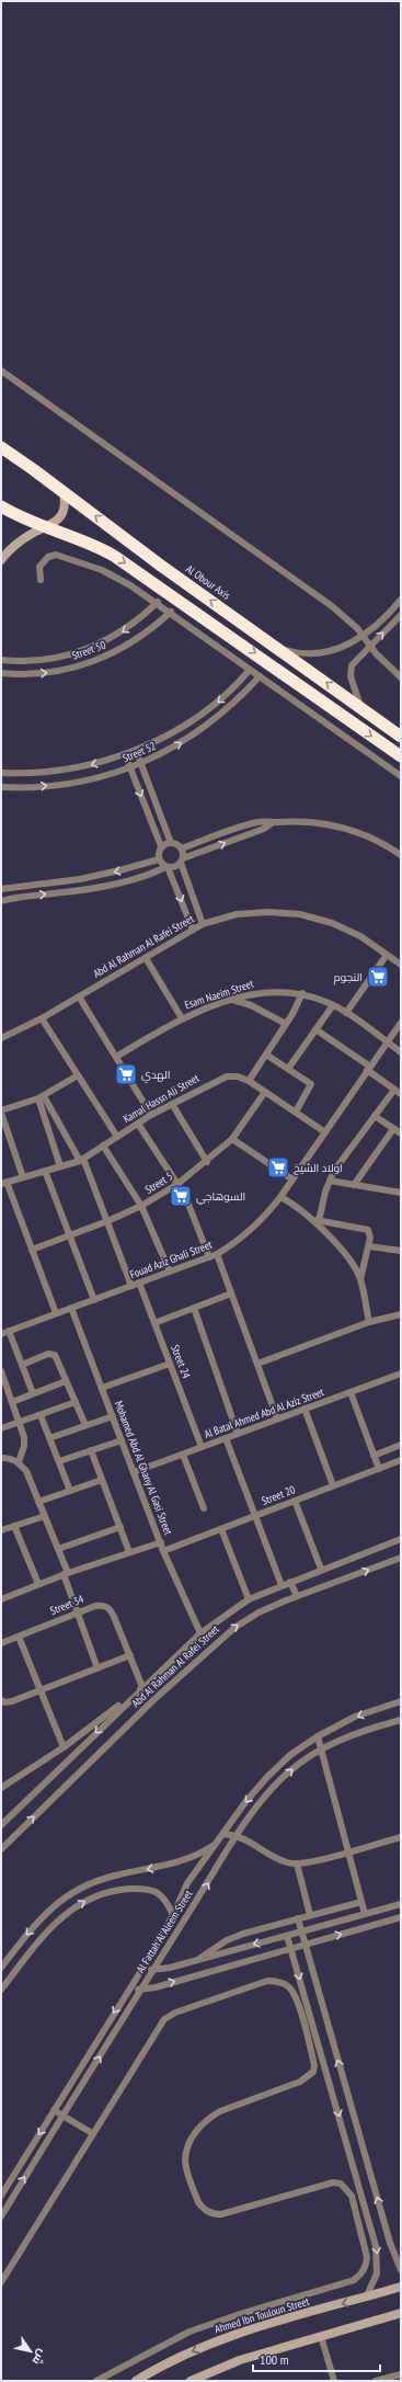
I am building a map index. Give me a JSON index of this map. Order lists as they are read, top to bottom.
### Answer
{
  "streets": {
    "highway": ["Al Obour Axis"],
    "street": [
      "Street 50",
      "Street 52",
      "Abd Al Rahman Al Rafei Street",
      "Esam Naeim Street",
      "Kamal Hassn Ali Street",
      "Street 5",
      "Fouad Aziz Ghali Street",
      "Street 24",
      "Al Batal Ahmed Abd Al Aziz Street",
      "Mohamed Abd Al Ghany Al Gasi Street",
      "Street 20",
      "Street 34",
      "Al Fattah Al Aleem Street",
      "Ahmed Ibn Touloun Street"
    ]
  },
  "crossings": [
    ["Abd Al Rahman Al Rafei Street", "Mohamed Abd Al Ghany Al Gasi Street"],
    ["Abd Al Rahman Al Rafei Street", "Street 34"],
    ["Esam Naeim Street", "Fouad Aziz Ghali Street"],
    ["Kamal Hassn Ali Street", "Street 5"],
    ["Kamal Hassn Ali Street", "Fouad Aziz Ghali Street"],
    ["Fouad Aziz Ghali Street", "Street 24"],
    ["Fouad Aziz Ghali Street", "Mohamed Abd Al Ghany Al Gasi Street"],
    ["Street 24", "Al Batal Ahmed Abd Al Aziz Street"],
    ["Al Batal Ahmed Abd Al Aziz Street", "Mohamed Abd Al Ghany Al Gasi Street"],
    ["Mohamed Abd Al Ghany Al Gasi Street", "Street 20"]
  ],
  "places": {
    "supermarket": [
      "النجوم",
      "الهدي",
      "اولاد الشيخ",
      "السوهاجي"
    ]
  },
  "scale_bar": "100 m",
  "north": "bottom right"
}
